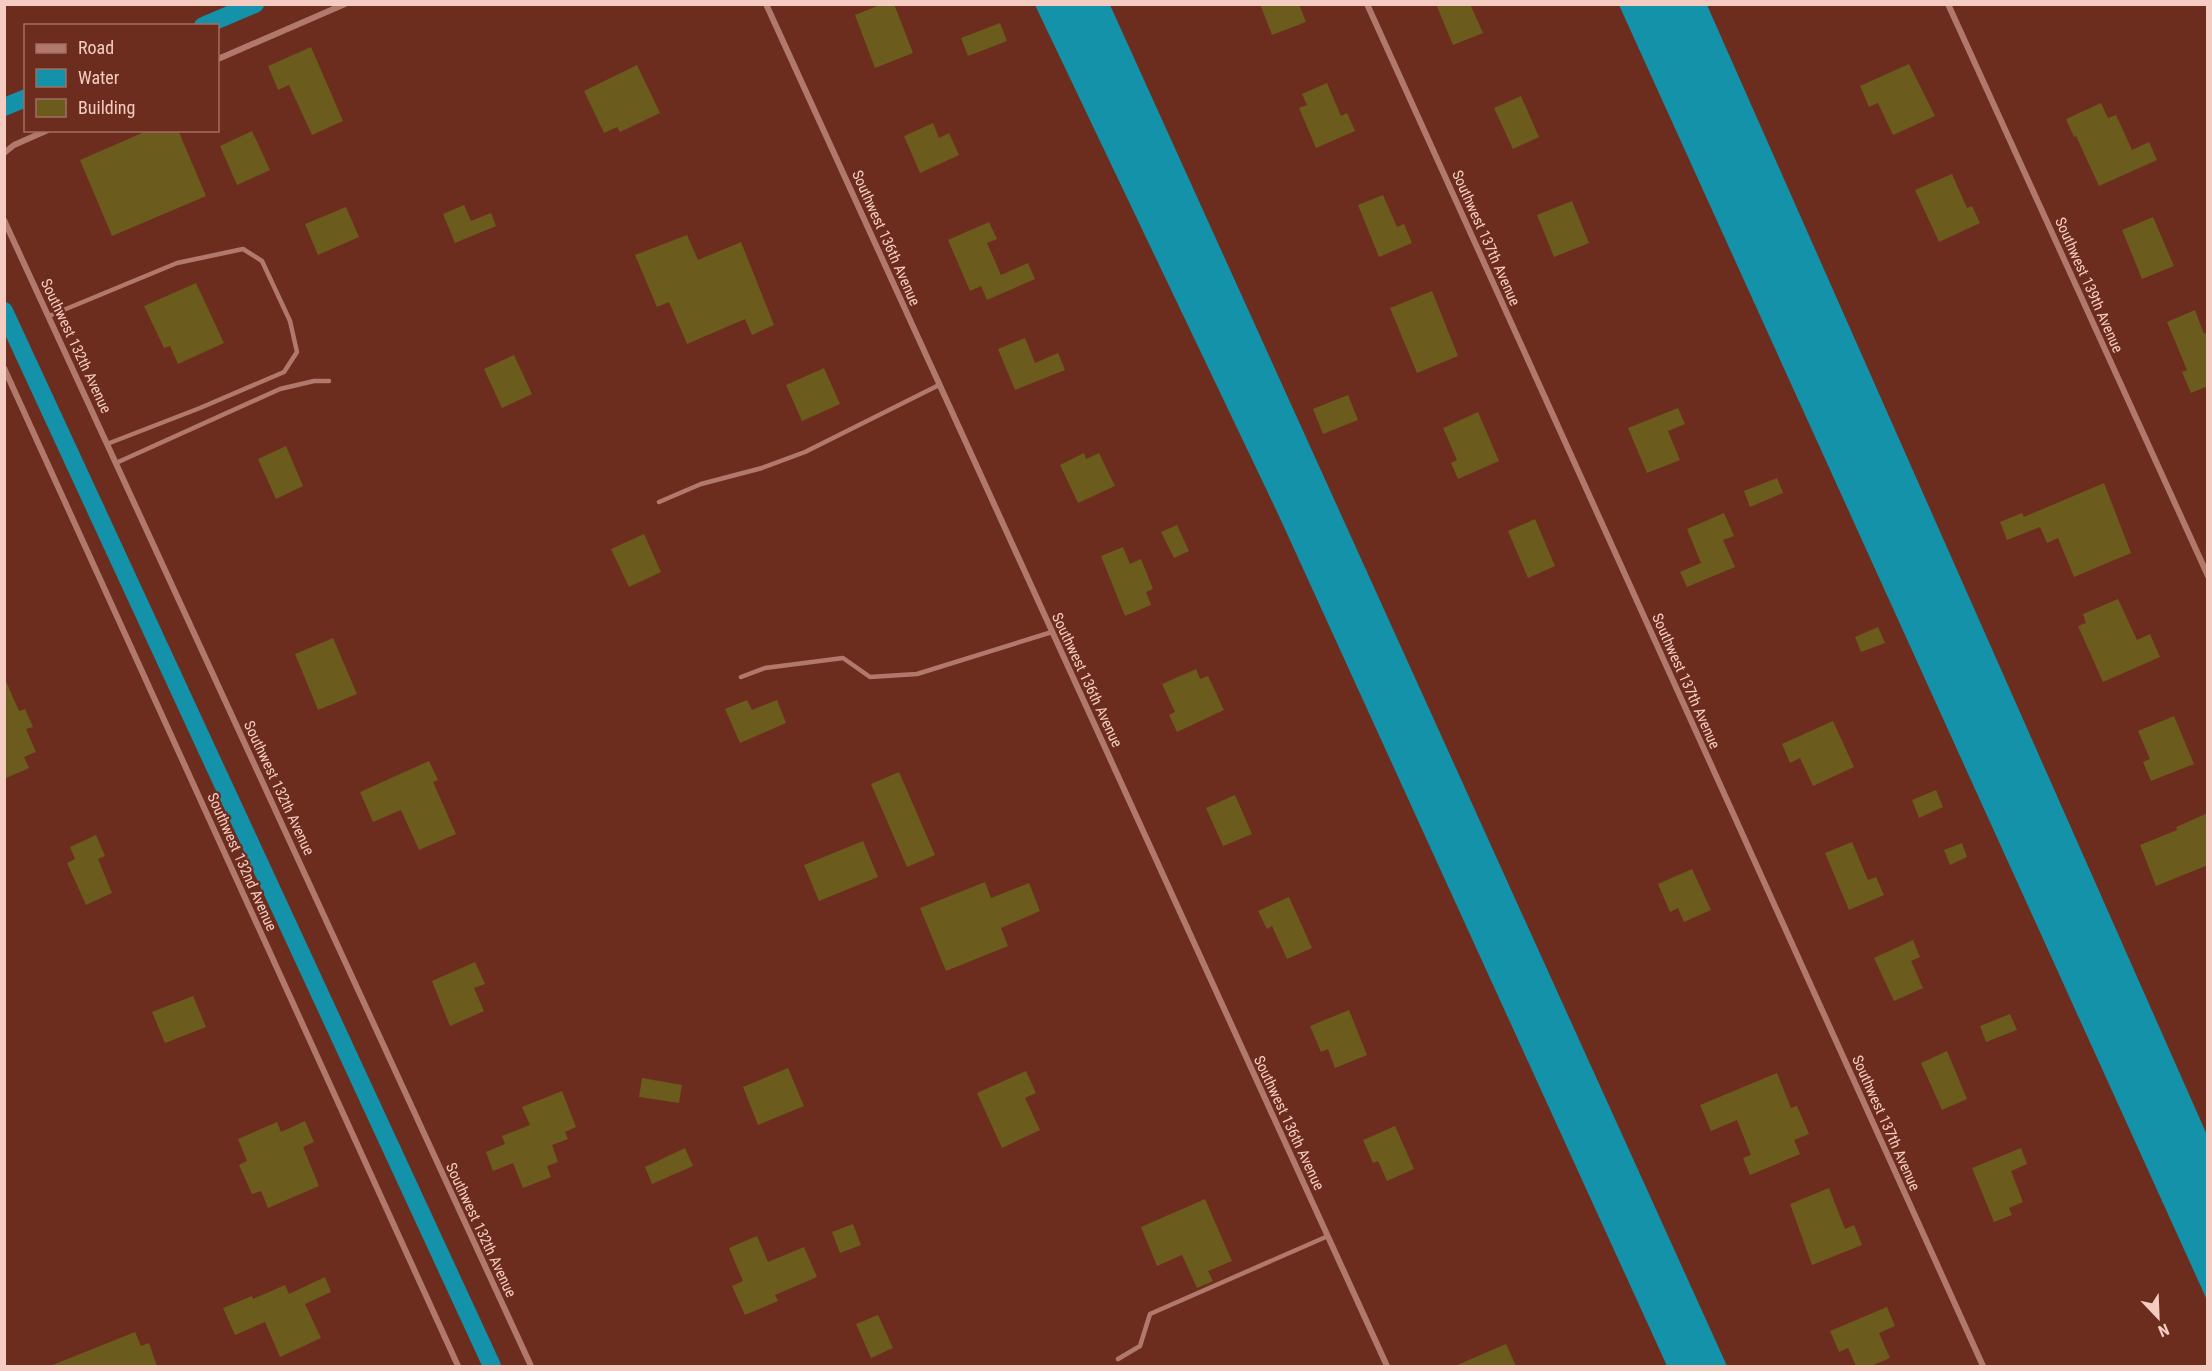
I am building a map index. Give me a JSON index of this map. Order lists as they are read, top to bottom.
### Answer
{
  "streets": {
    "street": [
      "Southwest 136th Avenue",
      "Southwest 137th Avenue",
      "Southwest 139th Avenue",
      "Southwest 132th Avenue",
      "Southwest 132nd Avenue"
    ]
  },
  "legend": ["Road", "Water", "Building"],
  "north": "bottom right"
}
